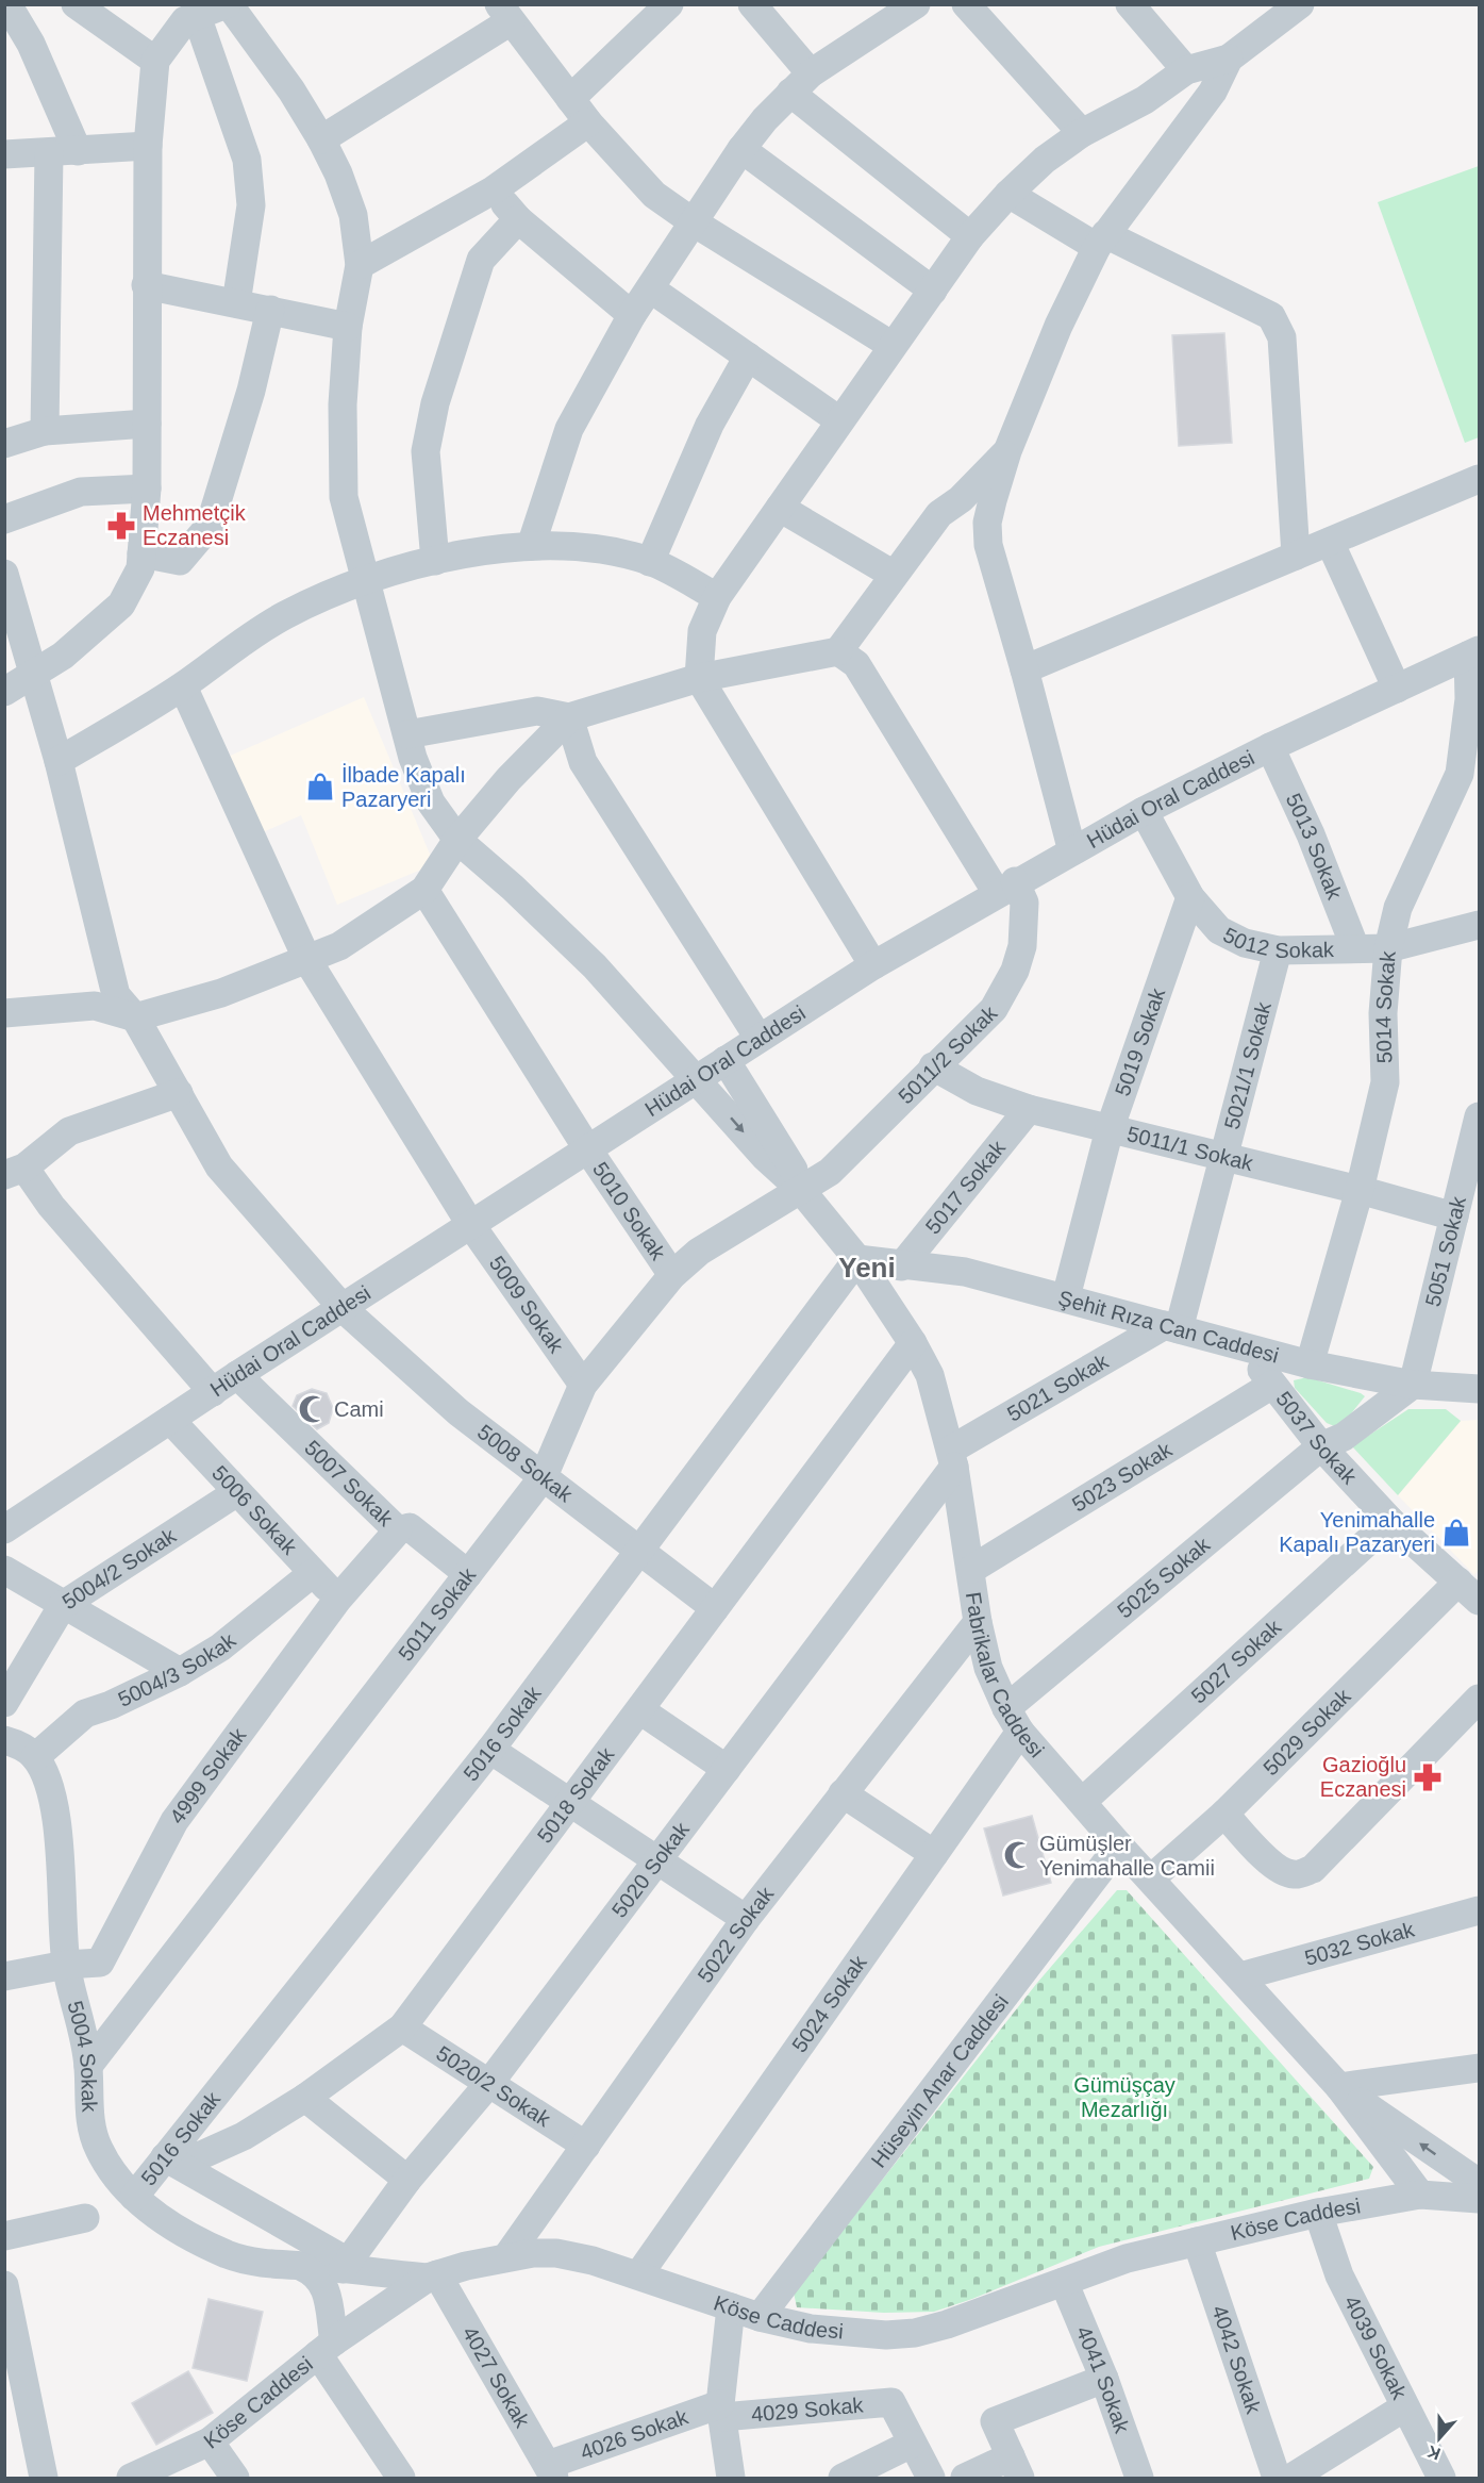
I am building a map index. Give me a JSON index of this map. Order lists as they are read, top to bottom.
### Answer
{
  "streets": {
    "street": [
      "Hüdai Oral Caddesi",
      "5013 Sokak",
      "5012 Sokak",
      "5014 Sokak",
      "5019 Sokak",
      "5011/2 Sokak",
      "5021/1 Sokak",
      "5011/1 Sokak",
      "5017 Sokak",
      "5010 Sokak",
      "5051 Sokak",
      "5009 Sokak",
      "Şehit Rıza Can Caddesi",
      "5021 Sokak",
      "5037 Sokak",
      "5008 Sokak",
      "5023 Sokak",
      "5007 Sokak",
      "5006 Sokak",
      "5004/2 Sokak",
      "5025 Sokak",
      "5011 Sokak",
      "5027 Sokak",
      "5004/3 Sokak",
      "Fabrikalar Caddesi",
      "5029 Sokak",
      "5016 Sokak",
      "4999 Sokak",
      "5018 Sokak",
      "5020 Sokak",
      "5022 Sokak",
      "5032 Sokak",
      "5024 Sokak",
      "5004 Sokak",
      "Hüseyin Anar Caddesi",
      "5020/2 Sokak",
      "Köse Caddesi",
      "4039 Sokak",
      "4042 Sokak",
      "4027 Sokak",
      "4041 Sokak",
      "4029 Sokak",
      "4026 Sokak"
    ]
  },
  "crossings": [
    ["Hüdai Oral Caddesi", "5013 Sokak"],
    ["Hüdai Oral Caddesi", "5012 Sokak"],
    ["Hüdai Oral Caddesi", "5014 Sokak"],
    ["Hüdai Oral Caddesi", "5011/2 Sokak"],
    ["Hüdai Oral Caddesi", "5010 Sokak"],
    ["Hüdai Oral Caddesi", "5009 Sokak"],
    ["Hüdai Oral Caddesi", "5008 Sokak"],
    ["Hüdai Oral Caddesi", "5007 Sokak"],
    ["Hüdai Oral Caddesi", "5006 Sokak"],
    ["Hüdai Oral Caddesi", "Fabrikalar Caddesi"],
    ["5013 Sokak", "5012 Sokak"],
    ["5012 Sokak", "5014 Sokak"],
    ["5012 Sokak", "5019 Sokak"],
    ["5012 Sokak", "5021/1 Sokak"],
    ["5014 Sokak", "5011/1 Sokak"],
    ["5014 Sokak", "Şehit Rıza Can Caddesi"],
    ["5019 Sokak", "5011/1 Sokak"],
    ["5019 Sokak", "Şehit Rıza Can Caddesi"],
    ["5011/2 Sokak", "5011/1 Sokak"],
    ["5011/2 Sokak", "5011 Sokak"],
    ["5011/2 Sokak", "Fabrikalar Caddesi"],
    ["5021/1 Sokak", "5011/1 Sokak"],
    ["5021/1 Sokak", "Şehit Rıza Can Caddesi"],
    ["5021/1 Sokak", "5021 Sokak"],
    ["5011/1 Sokak", "5017 Sokak"],
    ["5011/1 Sokak", "5051 Sokak"],
    ["5017 Sokak", "Şehit Rıza Can Caddesi"],
    ["5010 Sokak", "5011 Sokak"],
    ["5051 Sokak", "Şehit Rıza Can Caddesi"],
    ["5051 Sokak", "5025 Sokak"],
    ["5009 Sokak", "5011 Sokak"],
    ["Şehit Rıza Can Caddesi", "5021 Sokak"],
    ["Şehit Rıza Can Caddesi", "5037 Sokak"],
    ["Şehit Rıza Can Caddesi", "5025 Sokak"],
    ["Şehit Rıza Can Caddesi", "Fabrikalar Caddesi"],
    ["Şehit Rıza Can Caddesi", "5016 Sokak"],
    ["5021 Sokak", "Fabrikalar Caddesi"],
    ["5021 Sokak", "5020 Sokak"],
    ["5037 Sokak", "5023 Sokak"],
    ["5037 Sokak", "5025 Sokak"],
    ["5037 Sokak", "5027 Sokak"],
    ["5037 Sokak", "5029 Sokak"],
    ["5008 Sokak", "5011 Sokak"],
    ["5008 Sokak", "5016 Sokak"],
    ["5008 Sokak", "5018 Sokak"],
    ["5023 Sokak", "Fabrikalar Caddesi"],
    ["5007 Sokak", "5011 Sokak"],
    ["5007 Sokak", "4999 Sokak"],
    ["5006 Sokak", "5004/2 Sokak"],
    ["5006 Sokak", "5004/3 Sokak"],
    ["5006 Sokak", "4999 Sokak"],
    ["5025 Sokak", "Fabrikalar Caddesi"],
    ["5025 Sokak", "5024 Sokak"],
    ["5011 Sokak", "Fabrikalar Caddesi"],
    ["5011 Sokak", "5004 Sokak"],
    ["5027 Sokak", "Fabrikalar Caddesi"],
    ["5004/3 Sokak", "5004 Sokak"],
    ["Fabrikalar Caddesi", "5029 Sokak"],
    ["Fabrikalar Caddesi", "5016 Sokak"],
    ["Fabrikalar Caddesi", "5018 Sokak"],
    ["Fabrikalar Caddesi", "5020 Sokak"],
    ["Fabrikalar Caddesi", "5022 Sokak"],
    ["Fabrikalar Caddesi", "5032 Sokak"],
    ["Fabrikalar Caddesi", "5024 Sokak"],
    ["Fabrikalar Caddesi", "Hüseyin Anar Caddesi"],
    ["Fabrikalar Caddesi", "Köse Caddesi"],
    ["5016 Sokak", "5018 Sokak"],
    ["5016 Sokak", "5004 Sokak"],
    ["4999 Sokak", "5004 Sokak"],
    ["5018 Sokak", "5020/2 Sokak"],
    ["5020 Sokak", "5004 Sokak"],
    ["5020 Sokak", "5020/2 Sokak"],
    ["5022 Sokak", "5020/2 Sokak"],
    ["5022 Sokak", "Köse Caddesi"],
    ["5024 Sokak", "Köse Caddesi"],
    ["5004 Sokak", "Köse Caddesi"],
    ["5004 Sokak", "4027 Sokak"],
    ["Hüseyin Anar Caddesi", "Köse Caddesi"],
    ["Köse Caddesi", "4039 Sokak"],
    ["Köse Caddesi", "4042 Sokak"],
    ["Köse Caddesi", "4027 Sokak"],
    ["Köse Caddesi", "4041 Sokak"],
    ["4027 Sokak", "4026 Sokak"],
    ["4029 Sokak", "4026 Sokak"]
  ],
  "districts": ["Yeni"],
  "parks": ["Gümüşçay Mezarlığı"],
  "places": {
    "pharmacy": ["Mehmetçik Eczanesi", "Gazioğlu Eczanesi"],
    "shop": ["İlbade Kapalı Pazaryeri", "Yenimahalle Kapalı Pazaryeri"],
    "mosque": ["Cami", "Gümüşler Yenimahalle Camii"]
  },
  "north": "bottom"
}
